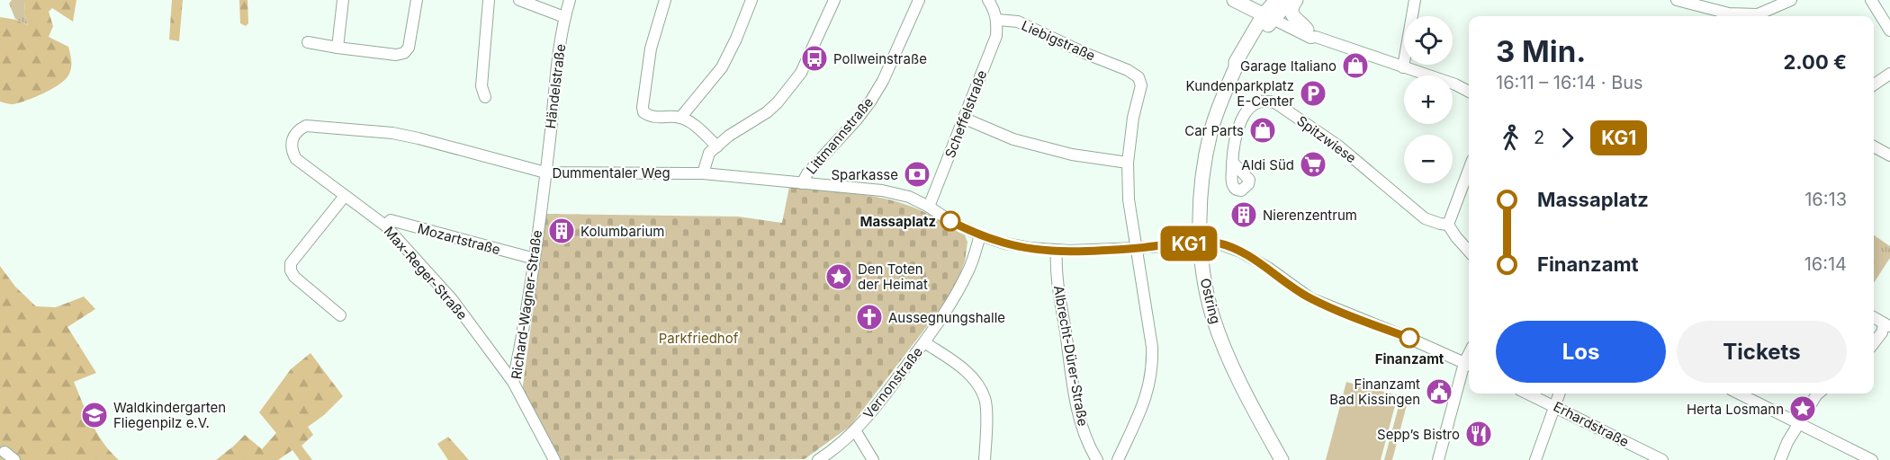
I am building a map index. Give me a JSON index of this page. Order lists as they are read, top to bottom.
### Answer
{
  "streets": {
    "main road": ["Ostring"],
    "street": [
      "Liebigstraße",
      "Händelstraße",
      "Scheffelstraße",
      "Littmannstraße",
      "Spitzwiese",
      "Dummentaler Weg",
      "Mozartstraße",
      "Max-Reger-Straße",
      "Richard-Wagner-Straße",
      "Albrecht-Dürer-Straße",
      "Vernonstraße",
      "Erhardstraße"
    ]
  },
  "crossings": [
    ["Liebigstraße", "Scheffelstraße"],
    ["Händelstraße", "Dummentaler Weg"],
    ["Händelstraße", "Richard-Wagner-Straße"],
    ["Scheffelstraße", "Dummentaler Weg"],
    ["Littmannstraße", "Dummentaler Weg"],
    ["Dummentaler Weg", "Max-Reger-Straße"],
    ["Dummentaler Weg", "Richard-Wagner-Straße"],
    ["Mozartstraße", "Max-Reger-Straße"],
    ["Mozartstraße", "Richard-Wagner-Straße"],
    ["Max-Reger-Straße", "Richard-Wagner-Straße"]
  ],
  "parks": ["Parkfriedhof"],
  "places": {
    "bus stop": ["Pollweinstraße"],
    "shop": ["Garage Italiano", "Car Parts"],
    "parking": ["Kundenparkplatz E-Center"],
    "supermarket": ["Aldi Süd"],
    "bank": ["Sparkasse"],
    "building": ["Nierenzentrum", "Kolumbarium"],
    "other": ["Massaplatz", "Finanzamt"],
    "place": ["Den Toten der Heimat", "Herta Losmann"],
    "church": ["Aussegnungshalle"],
    "public building": ["Finanzamt Bad Kissingen"],
    "school or university": ["Waldkindergarten Fliegenpilz e.V."],
    "restaurant": ["Sepp’s Bistro"]
  },
  "lines": ["bus line KG1"],
  "page": {
    "on_map": "KG1",
    "map_buttons": ["+", "−"],
    "heading": ["3 Min.", "16:11 – 16:14 · Bus", "2.00 €"],
    "legs": ["2", "KG1"],
    "list": [
      {
        "name": "Massaplatz",
        "value": "16:13"
      },
      {
        "name": "Finanzamt",
        "value": "16:14"
      }
    ],
    "buttons": ["Los", "Tickets"]
  }
}
